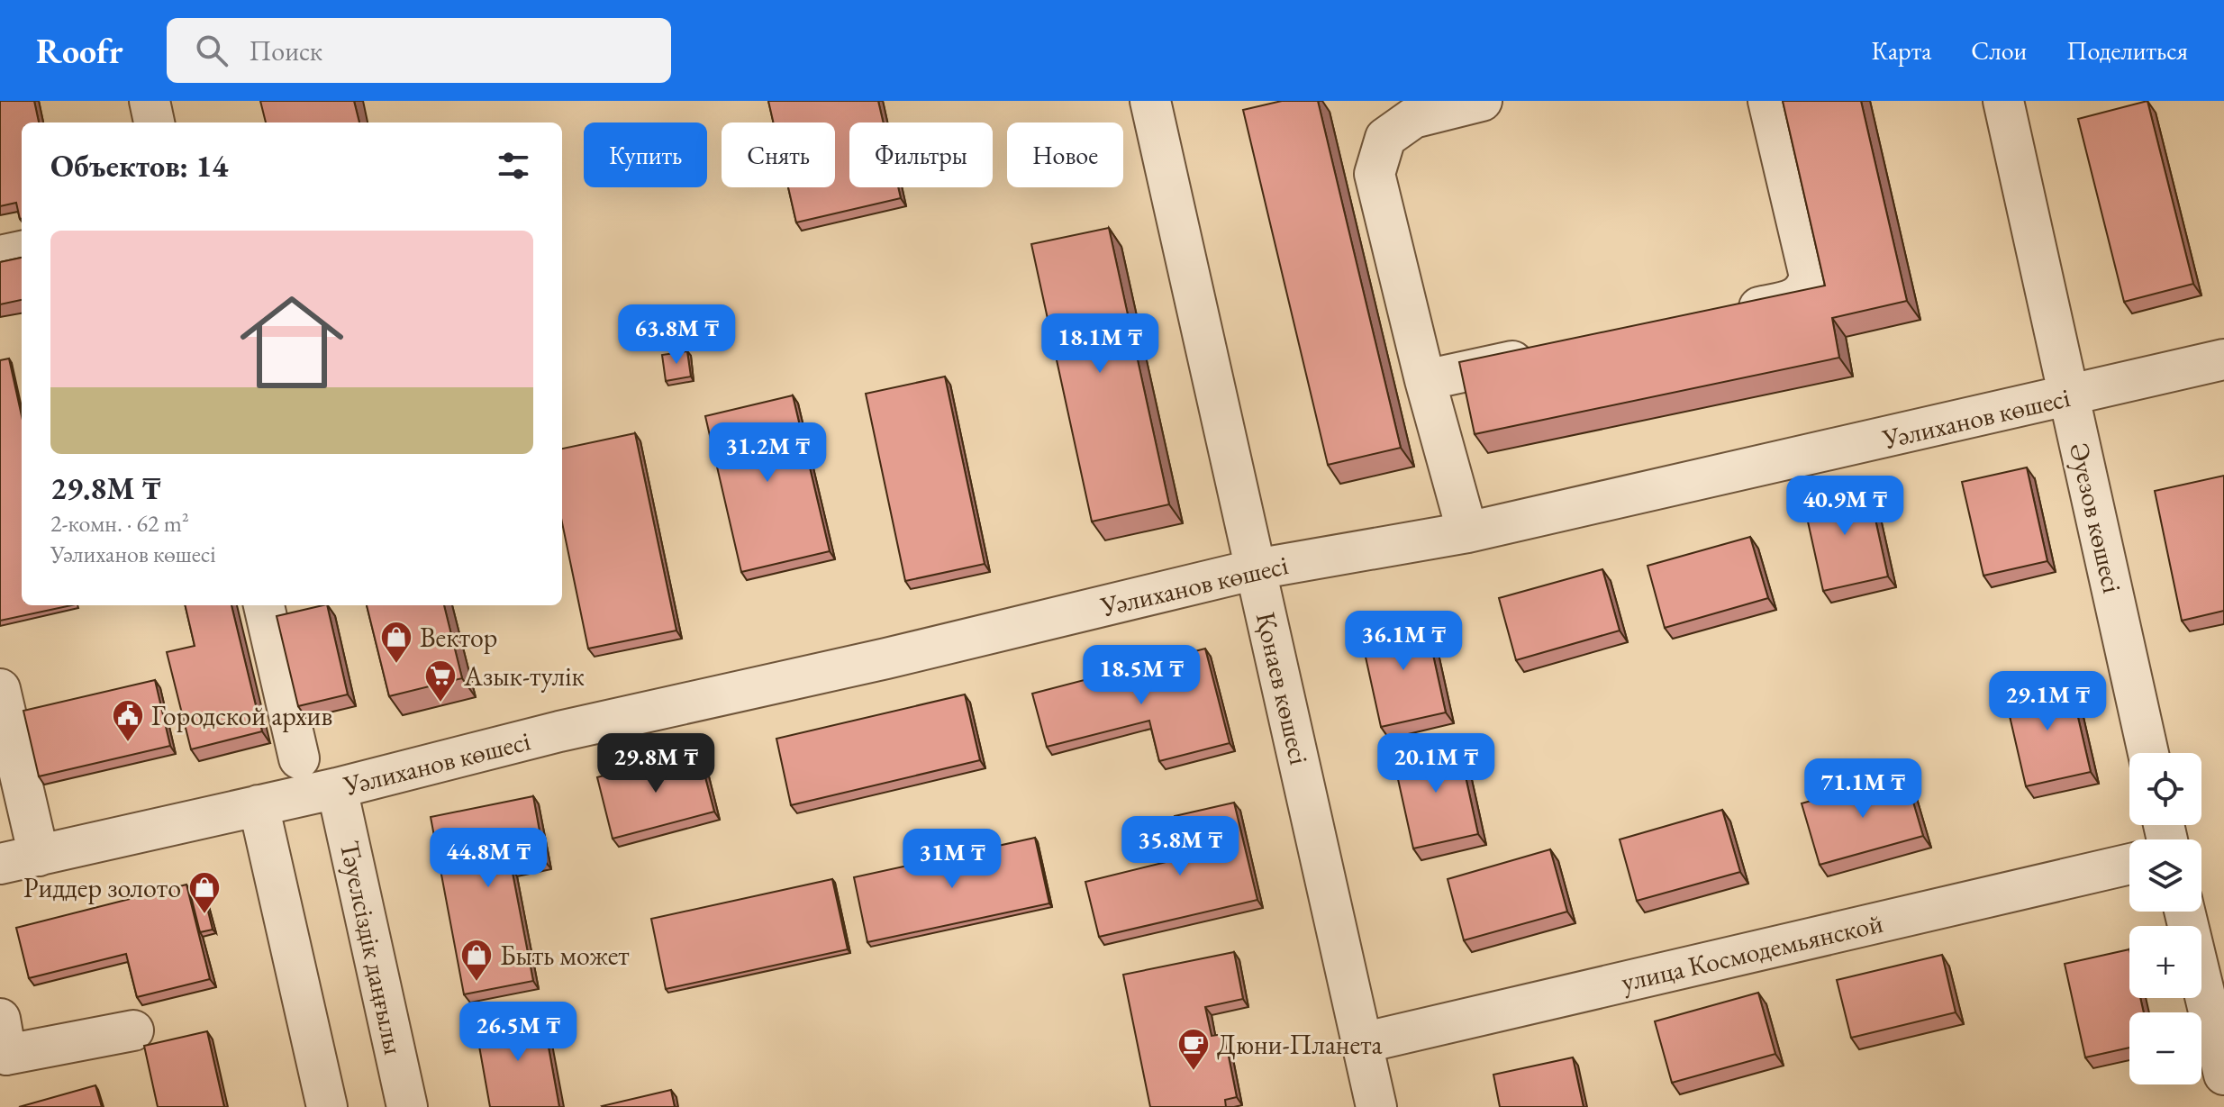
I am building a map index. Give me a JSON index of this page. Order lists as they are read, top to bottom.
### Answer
{
  "streets": {
    "street": [
      "Уәлиханов көшесі",
      "Әуезов көшесі",
      "Қонаев көшесі",
      "Тәуелсіздік даңғылы",
      "улица Космодемьянской"
    ]
  },
  "crossings": [
    ["Уәлиханов көшесі", "Әуезов көшесі"],
    ["Уәлиханов көшесі", "Қонаев көшесі"],
    ["Уәлиханов көшесі", "Тәуелсіздік даңғылы"],
    ["Қонаев көшесі", "улица Космодемьянской"]
  ],
  "places": {
    "shop": ["Вектор", "Риддер золото", "Быть может"],
    "supermarket": ["Азык-тулiк"],
    "public building": ["Городской архив"],
    "cafe": ["Дюни-Планета"]
  },
  "page": {
    "header": "Roofr",
    "search": "Поиск",
    "nav": ["Карта", "Слои", "Поделиться"],
    "chip": [
      "Купить",
      "Снять",
      "Фильтры",
      "Новое"
    ],
    "heading": "Объектов: 14",
    "list": [
      {
        "name": "29.8M ₸",
        "note": "2-комн. · 62 m² · Уәлиханов көшесі"
      }
    ],
    "price": [
      "63.8M ₸",
      "18.1M ₸",
      "31.2M ₸",
      "40.9M ₸",
      "36.1M ₸",
      "18.5M ₸",
      "29.1M ₸",
      "29.8M ₸",
      "20.1M ₸",
      "71.1M ₸",
      "35.8M ₸",
      "44.8M ₸",
      "31M ₸",
      "26.5M ₸"
    ],
    "map_buttons": ["+", "−"]
  }
}
